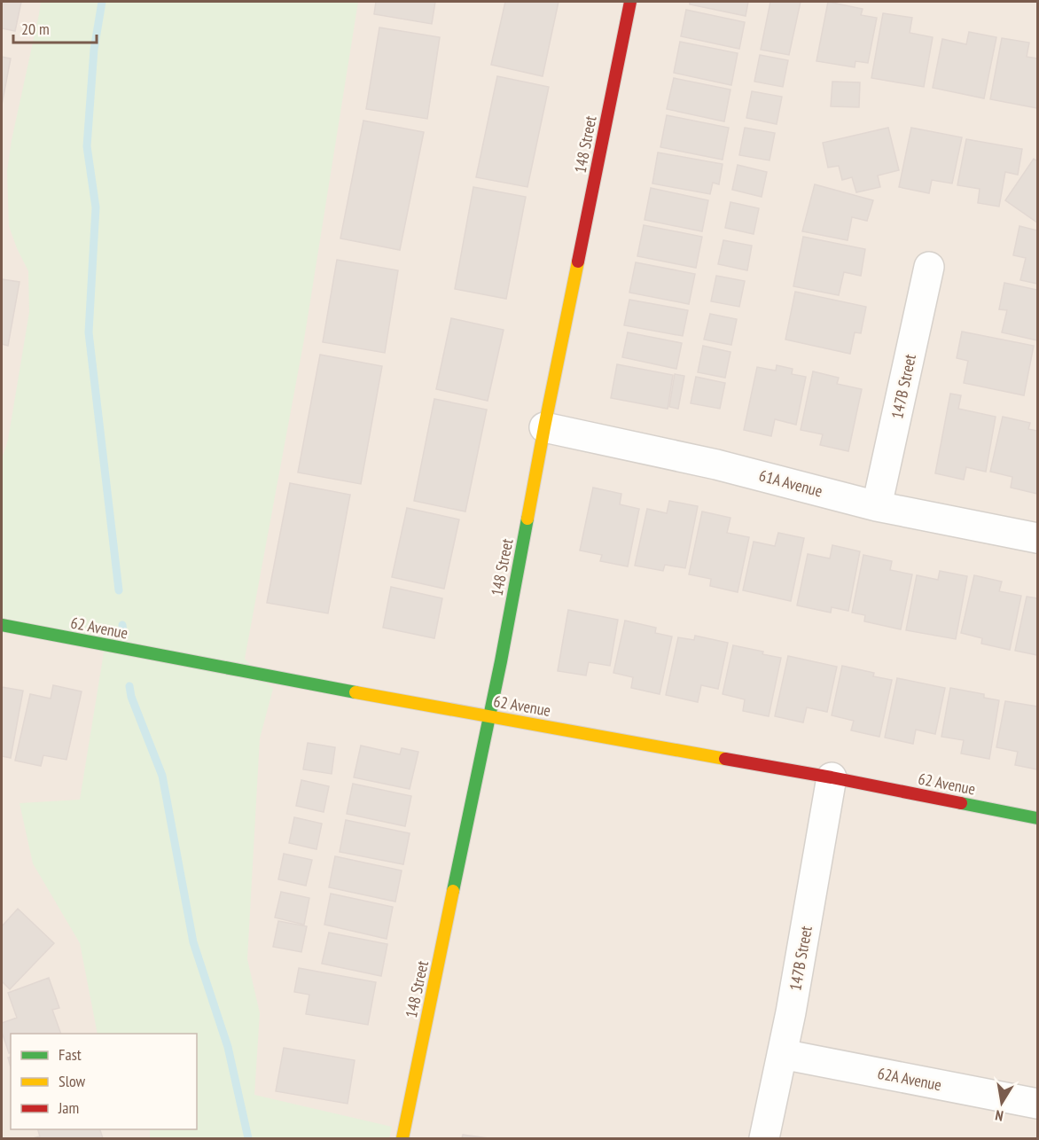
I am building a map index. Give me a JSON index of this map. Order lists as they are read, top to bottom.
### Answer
{
  "streets": {
    "main road": ["148 Street", "62 Avenue"],
    "street": ["147B Street", "61A Avenue", "62A Avenue"]
  },
  "crossings": [
    ["148 Street", "61A Avenue"],
    ["148 Street", "62 Avenue"],
    ["147B Street", "61A Avenue"],
    ["147B Street", "62 Avenue"],
    ["147B Street", "62A Avenue"]
  ],
  "legend": ["Fast", "Slow", "Jam"],
  "scale_bar": "20 m",
  "north": "bottom"
}
